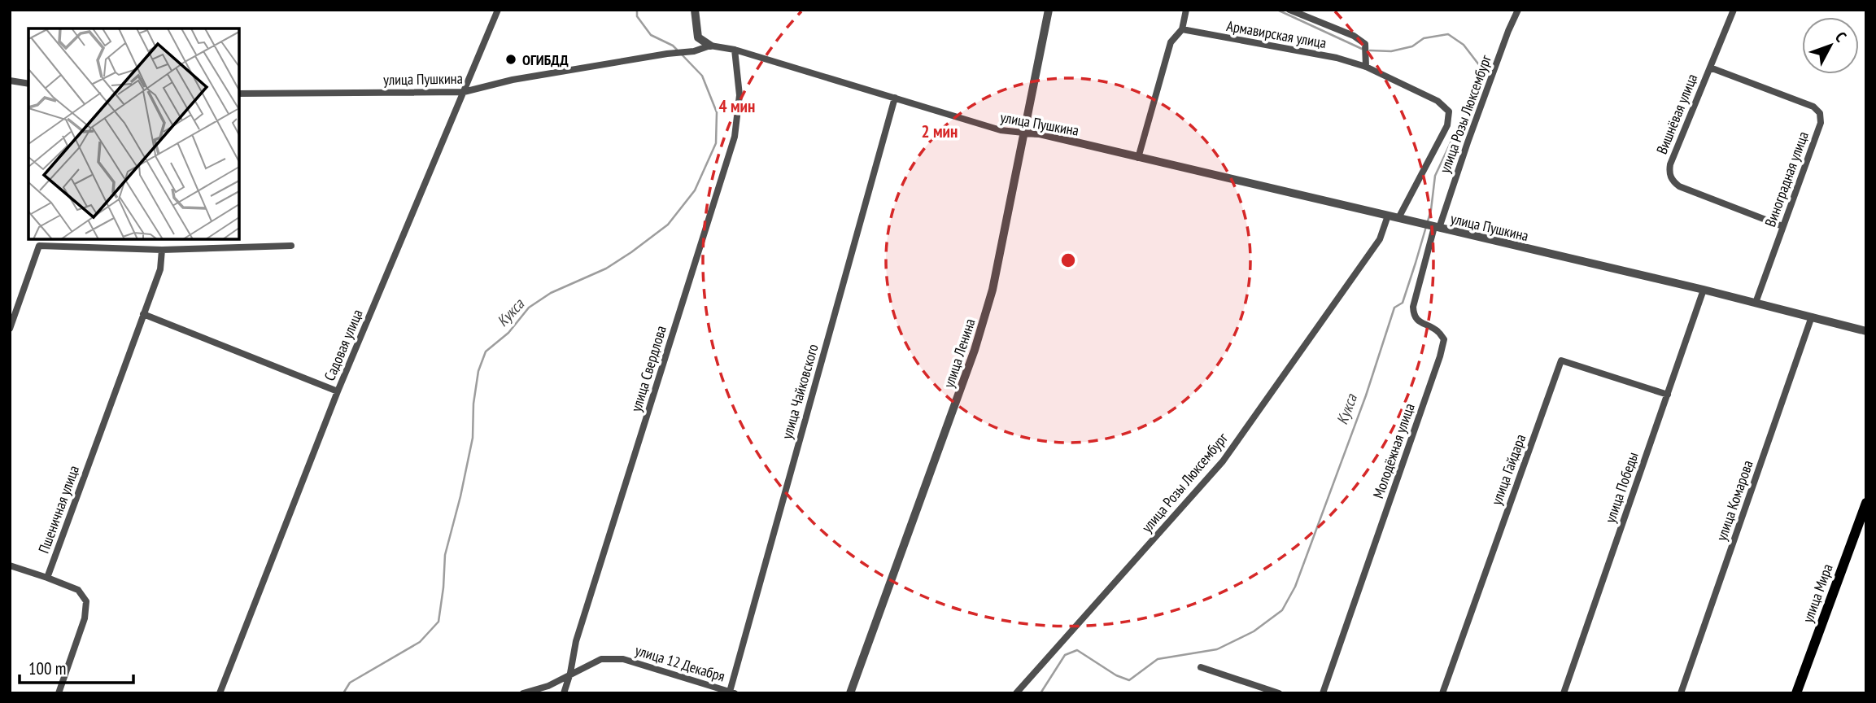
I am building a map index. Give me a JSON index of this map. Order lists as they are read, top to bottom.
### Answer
{
  "streets": {
    "main road": ["улица Мира"],
    "street": [
      "Армавирская улица",
      "улица Пушкина",
      "улица Розы Люксембург",
      "Вишнёвая улица",
      "Виноградная улица",
      "Садовая улица",
      "улица Ленина",
      "улица Свердлова",
      "улица Чайковского",
      "Молодёжная улица",
      "улица Гайдара",
      "улица Победы",
      "улица Комарова",
      "Пшеничная улица",
      "улица 12 Декабря"
    ]
  },
  "crossings": [
    ["Армавирская улица", "улица Пушкина"],
    ["улица Пушкина", "улица Розы Люксембург"],
    ["улица Пушкина", "Виноградная улица"],
    ["улица Пушкина", "Садовая улица"],
    ["улица Пушкина", "улица Ленина"],
    ["улица Пушкина", "улица Свердлова"],
    ["улица Пушкина", "улица Чайковского"],
    ["улица Пушкина", "Молодёжная улица"],
    ["улица Пушкина", "улица Победы"],
    ["улица Пушкина", "улица Комарова"],
    ["улица Розы Люксембург", "Молодёжная улица"],
    ["Вишнёвая улица", "Виноградная улица"],
    ["улица Свердлова", "улица 12 Декабря"],
    ["улица Чайковского", "улица 12 Декабря"],
    ["улица Гайдара", "улица Победы"]
  ],
  "water": ["Кукса"],
  "places": ["ОГИБДД"],
  "scale_bar": "100 m",
  "north": "top right",
  "rings": ["4 мин", "2 мин"]
}
